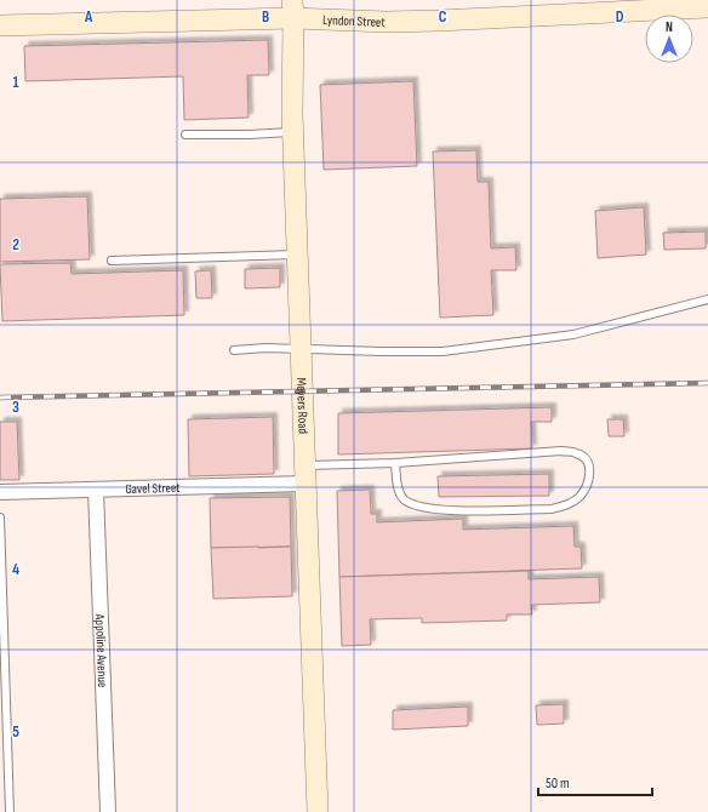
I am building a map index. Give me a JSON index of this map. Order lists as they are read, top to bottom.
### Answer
{
  "streets": {
    "street": [
      "Lyndon Street",
      "Meyers Road",
      "Gavel Street",
      "Appoline Avenue"
    ]
  },
  "crossings": [
    ["Lyndon Street", "Meyers Road"],
    ["Meyers Road", "Gavel Street"],
    ["Gavel Street", "Appoline Avenue"]
  ],
  "scale_bar": "50 m",
  "north": "top",
  "grid": {
    "columns": [
      "A",
      "B",
      "C",
      "D"
    ],
    "rows": [
      "1",
      "2",
      "3",
      "4",
      "5"
    ]
  }
}
